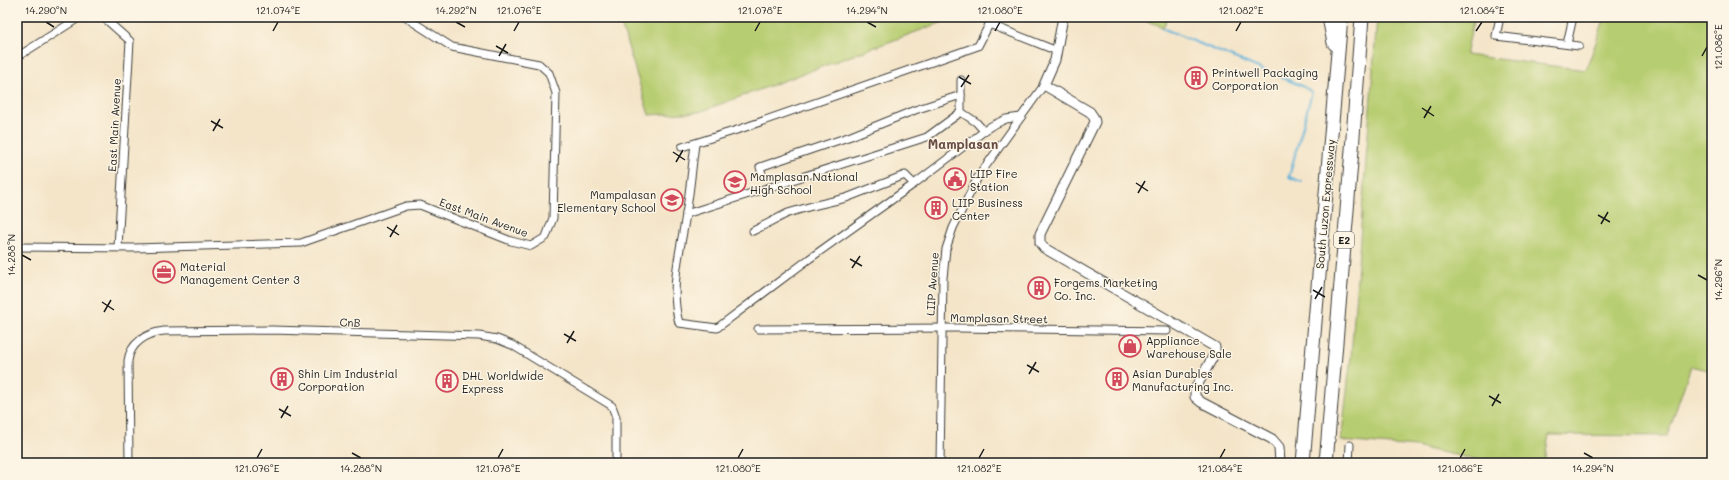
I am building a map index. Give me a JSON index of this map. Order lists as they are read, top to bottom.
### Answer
{
  "streets": {
    "highway": ["South Luzon Expressway", "E2"],
    "street": [
      "East Main Avenue",
      "LIIP Avenue",
      "Mamplasan Street",
      "CnB"
    ]
  },
  "crossings": [
    ["LIIP Avenue", "Mamplasan Street"]
  ],
  "districts": ["Mamplasan"],
  "places": {
    "building": [
      "Printwell Packaging Corporation",
      "LIIP Business Center",
      "Forgems Marketing Co. Inc.",
      "Shin Lim Industrial Corporation",
      "Asian Durables Manufacturing Inc.",
      "DHL Worldwide Express"
    ],
    "public building": ["LIIP Fire Station"],
    "school or university": ["Mamplasan National High School", "Mampalasan Elementary School"],
    "office": ["Material Management Center 3"],
    "shop": ["Appliance Warehouse Sale"]
  },
  "coordinates": [
    "14.290°N",
    "121.074°E",
    "14.292°N",
    "121.076°E",
    "121.078°E",
    "14.294°N",
    "121.080°E",
    "121.082°E",
    "121.084°E",
    "121.086°E",
    "14.288°N",
    "14.296°N"
  ]
}
